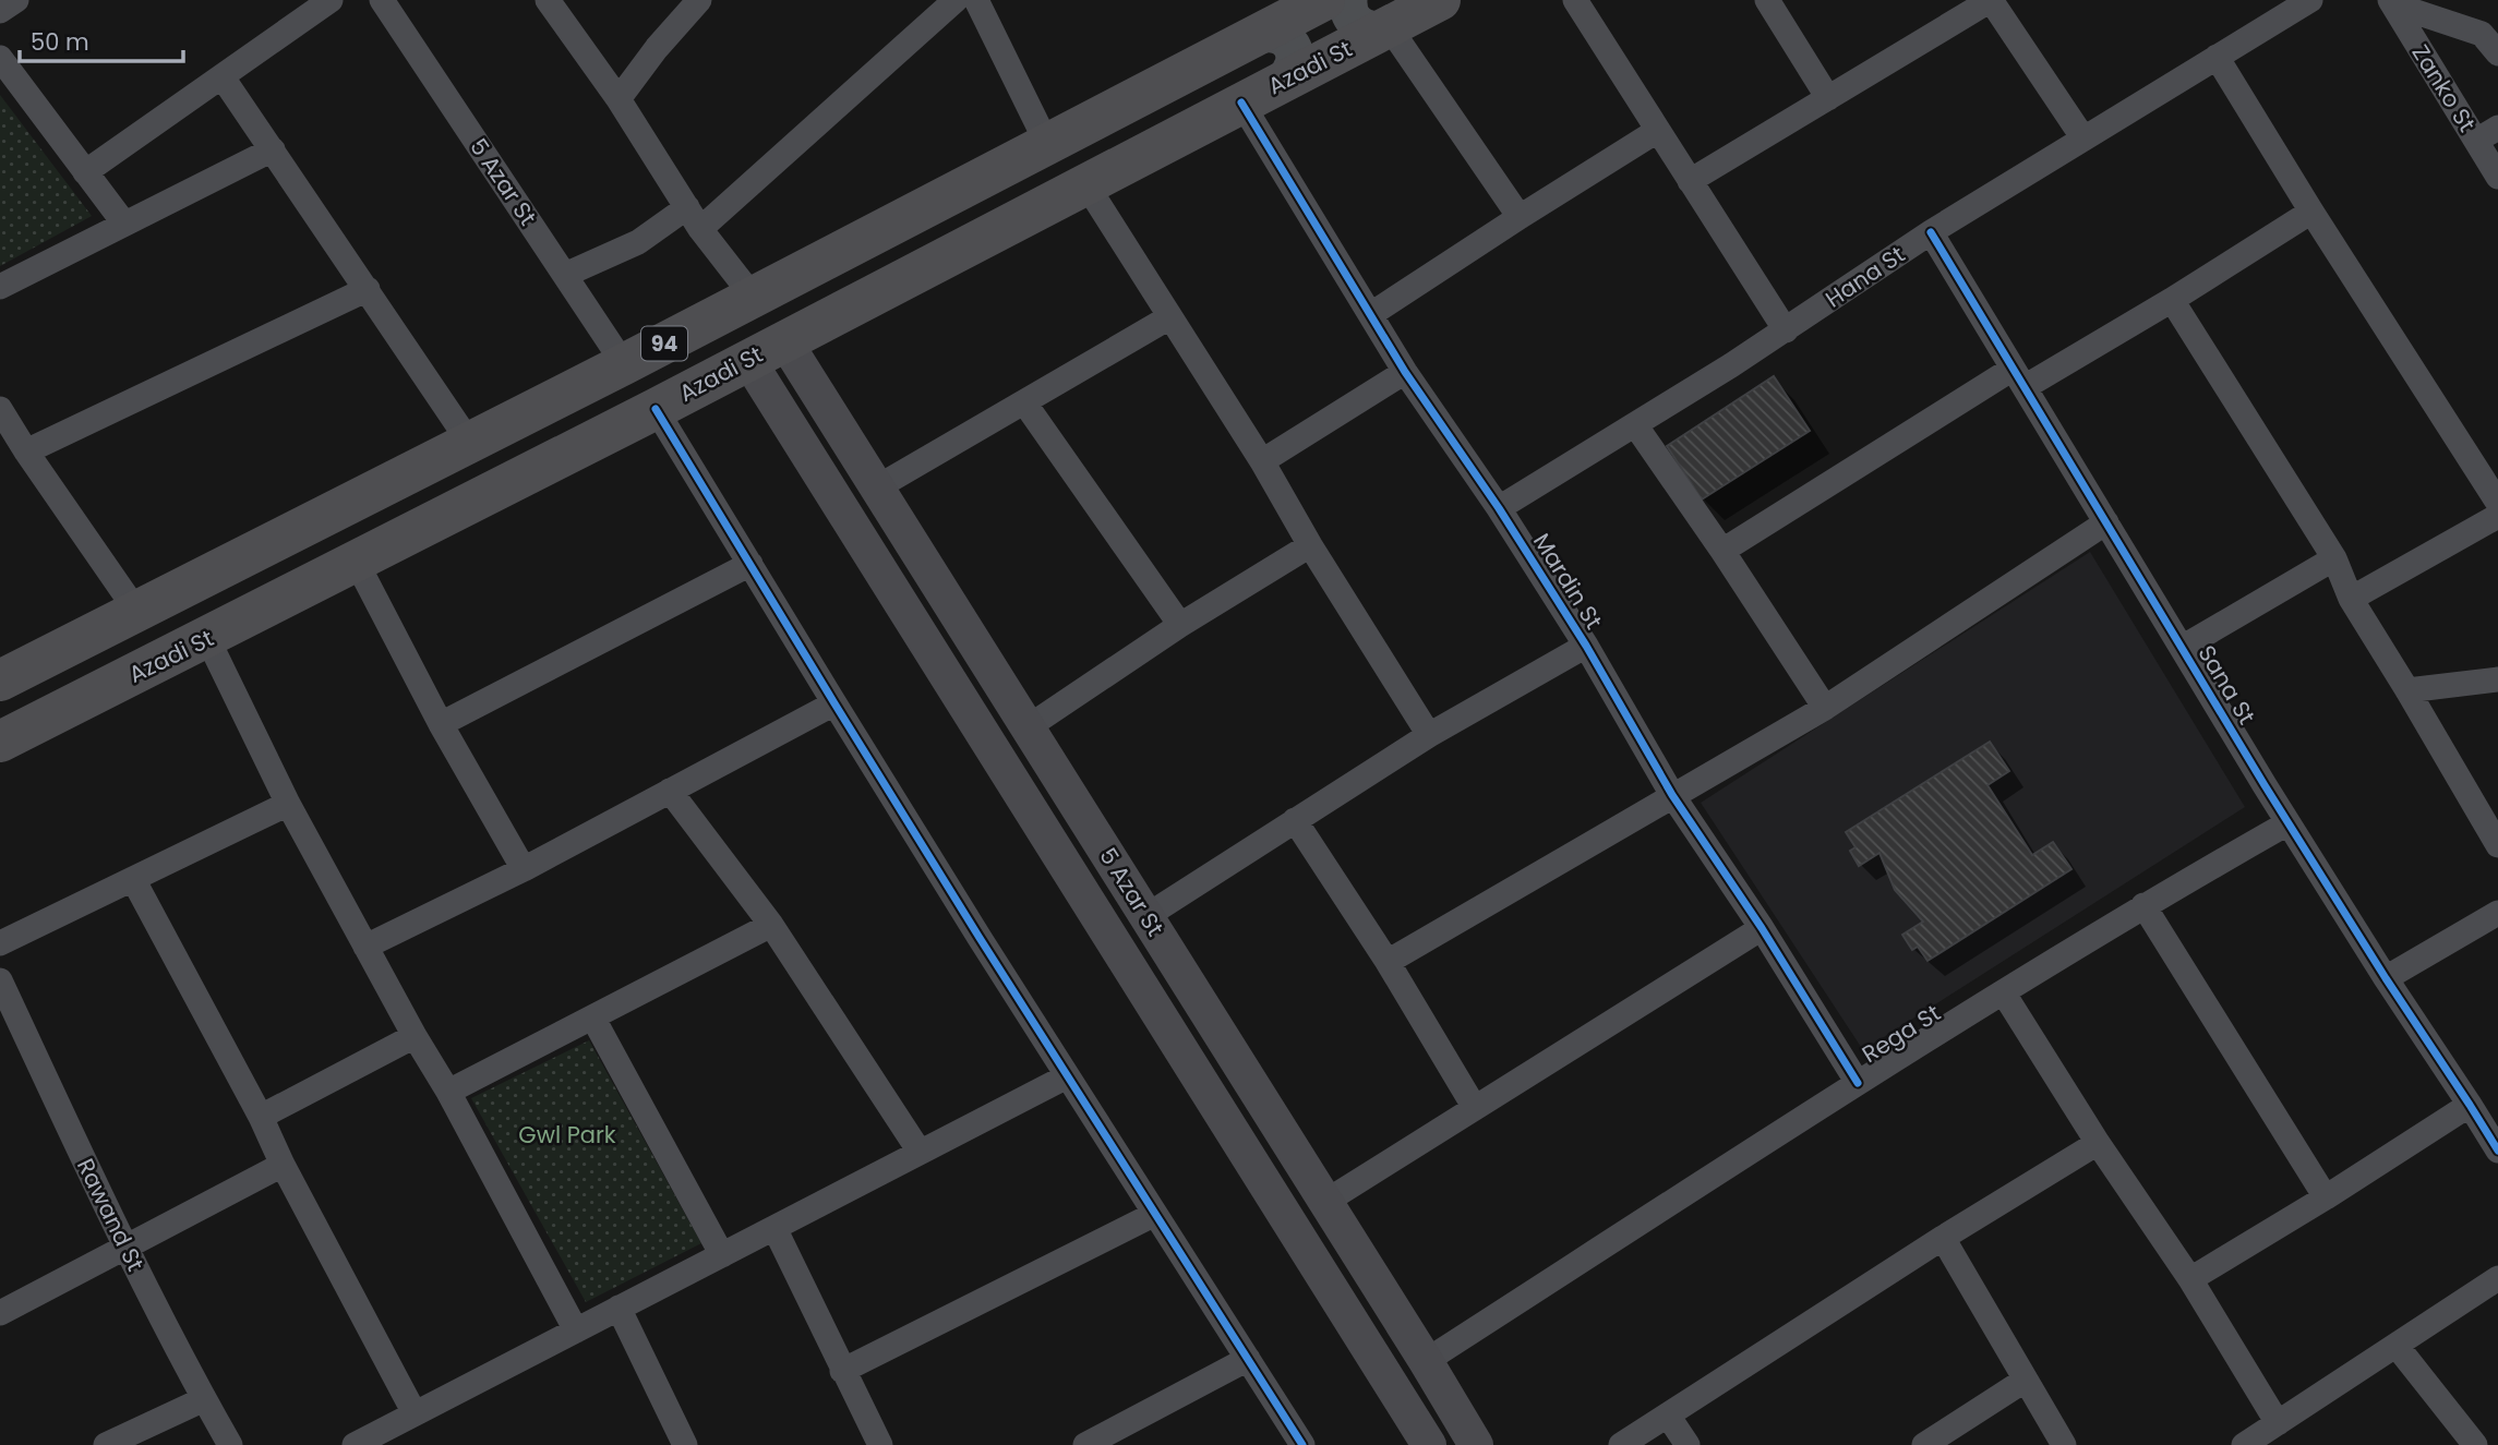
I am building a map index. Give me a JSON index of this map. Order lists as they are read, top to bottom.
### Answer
{
  "streets": {
    "highway": ["Azadi St", "94"],
    "main road": ["5 Azar St"],
    "street": [
      "Zanko St",
      "Hana St",
      "Mardin St",
      "Sana St",
      "Rega St",
      "Rawand St"
    ]
  },
  "crossings": [
    ["Azadi St", "5 Azar St"],
    ["Azadi St", "Mardin St"],
    ["5 Azar St", "94"],
    ["5 Azar St", "Rega St"],
    ["Hana St", "Mardin St"],
    ["Hana St", "Sana St"],
    ["Mardin St", "Rega St"],
    ["Sana St", "Rega St"]
  ],
  "parks": ["Gwl Park"],
  "scale_bar": "50 m"
}
